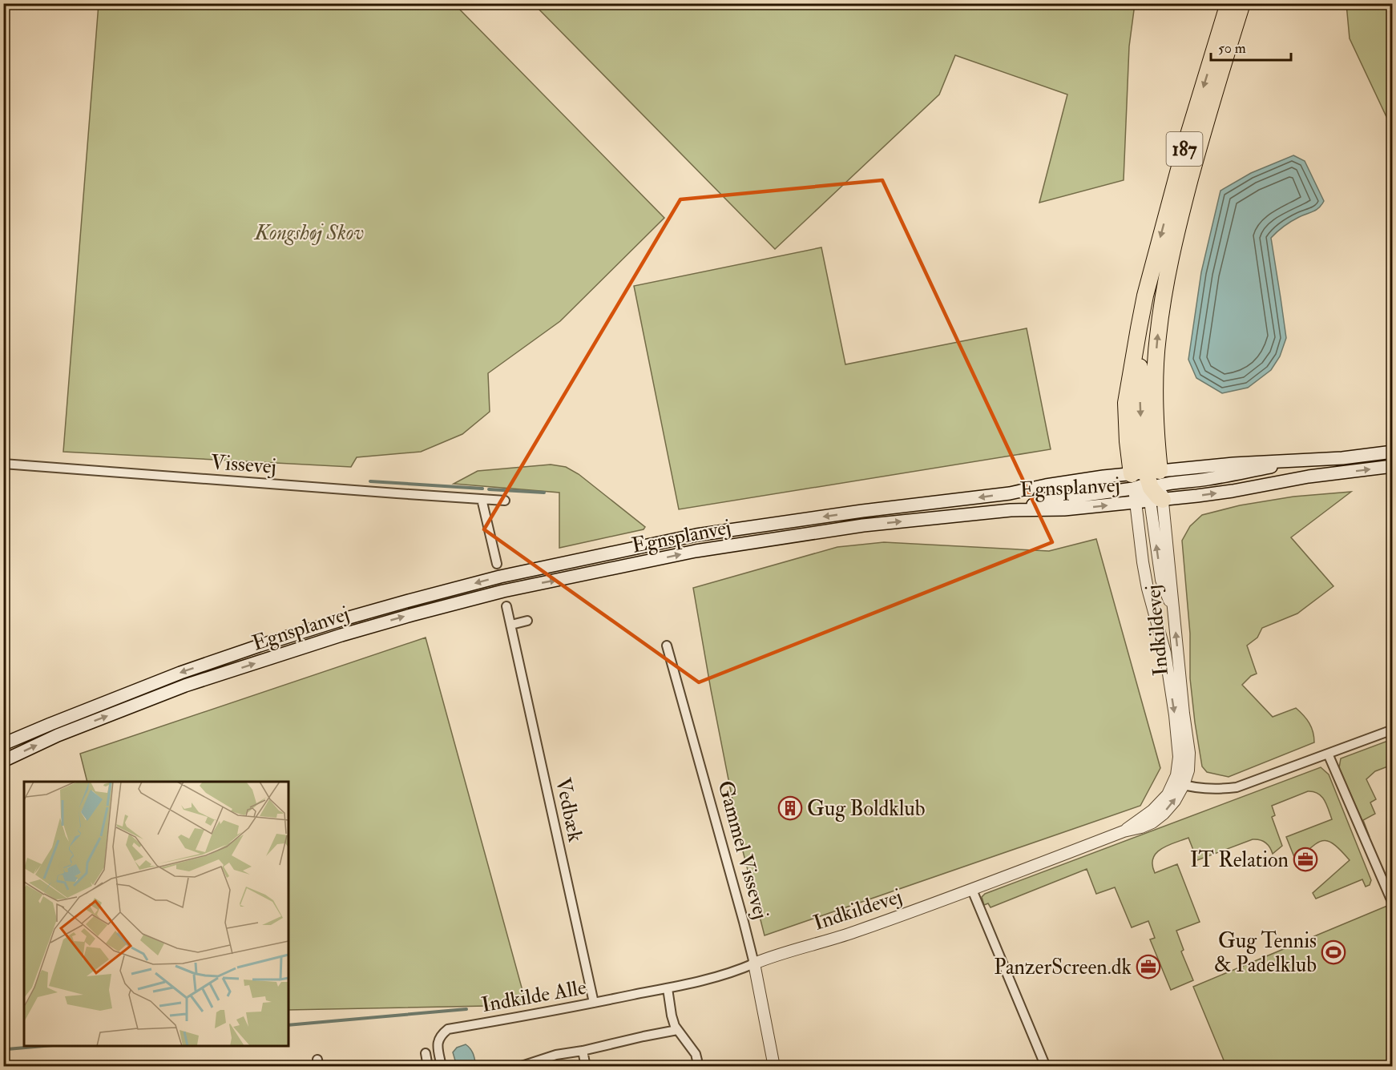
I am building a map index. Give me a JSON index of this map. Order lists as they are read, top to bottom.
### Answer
{
  "streets": {
    "highway": ["187"],
    "main road": ["Egnsplanvej"],
    "street": [
      "Vissevej",
      "Indkildevej",
      "Vedbæk",
      "Gammel Vissevej",
      "Indkilde Alle"
    ]
  },
  "crossings": [
    ["187", "Egnsplanvej"],
    ["187", "Indkildevej"],
    ["Egnsplanvej", "Indkildevej"],
    ["Indkildevej", "Gammel Vissevej"],
    ["Indkildevej", "Indkilde Alle"],
    ["Vedbæk", "Indkilde Alle"],
    ["Gammel Vissevej", "Indkilde Alle"]
  ],
  "parks": ["Kongshøj Skov"],
  "places": {
    "building": ["Gug Boldklub"],
    "office": ["IT Relation", "PanzerScreen.dk"],
    "sports": ["Gug Tennis & Padelklub"]
  },
  "scale_bar": "50 m"
}
